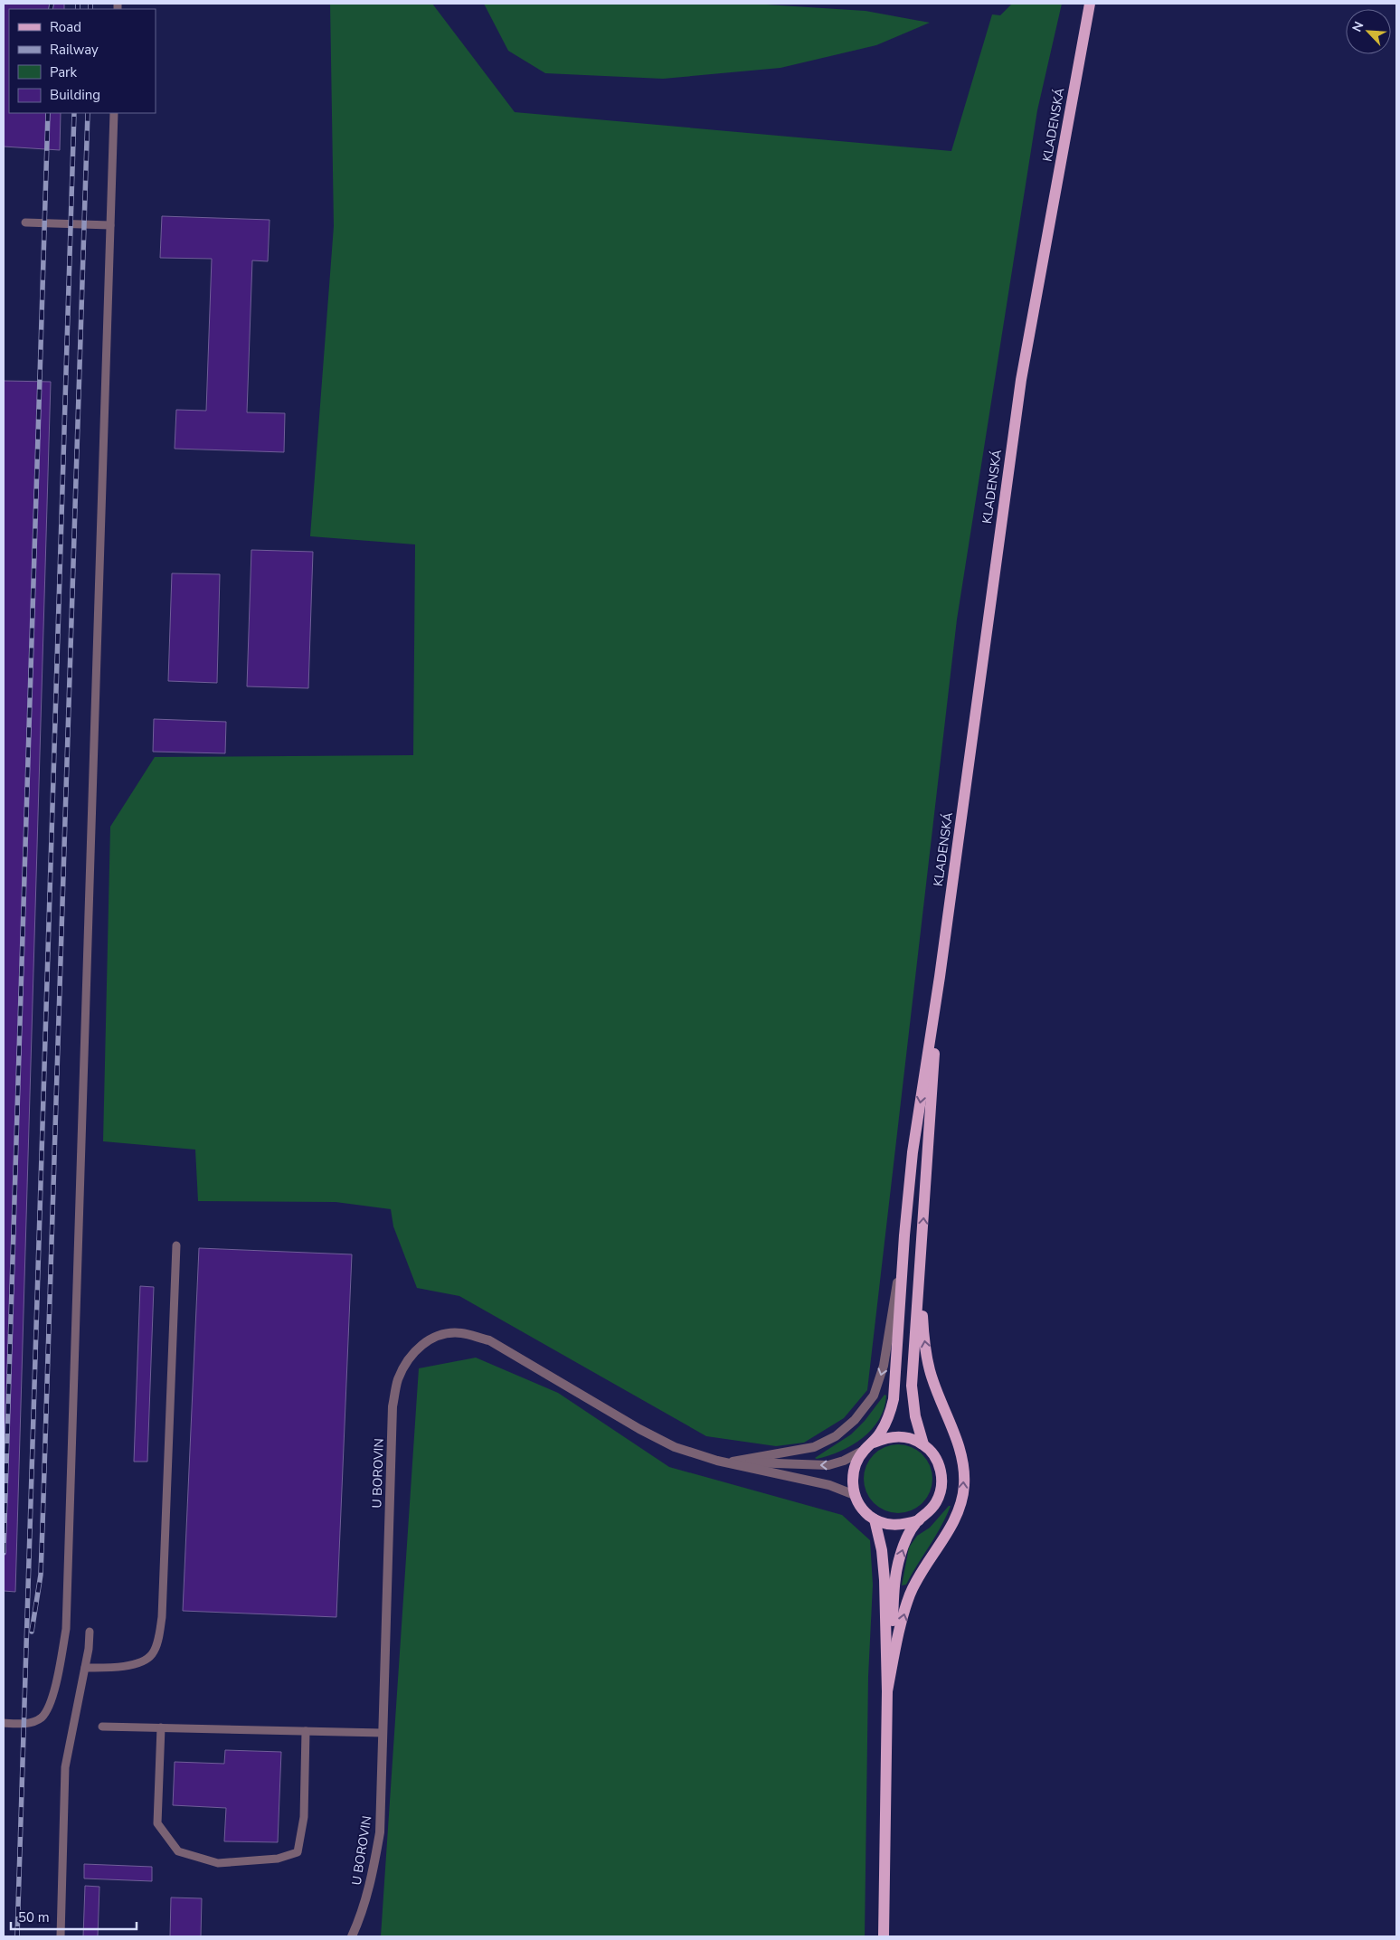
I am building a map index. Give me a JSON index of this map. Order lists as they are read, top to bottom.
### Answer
{
  "streets": {
    "main road": ["KLADENSKÁ"],
    "street": ["U BOROVIN"]
  },
  "legend": [
    "Road",
    "Railway",
    "Park",
    "Building"
  ],
  "scale_bar": "50 m",
  "north": "top left"
}
